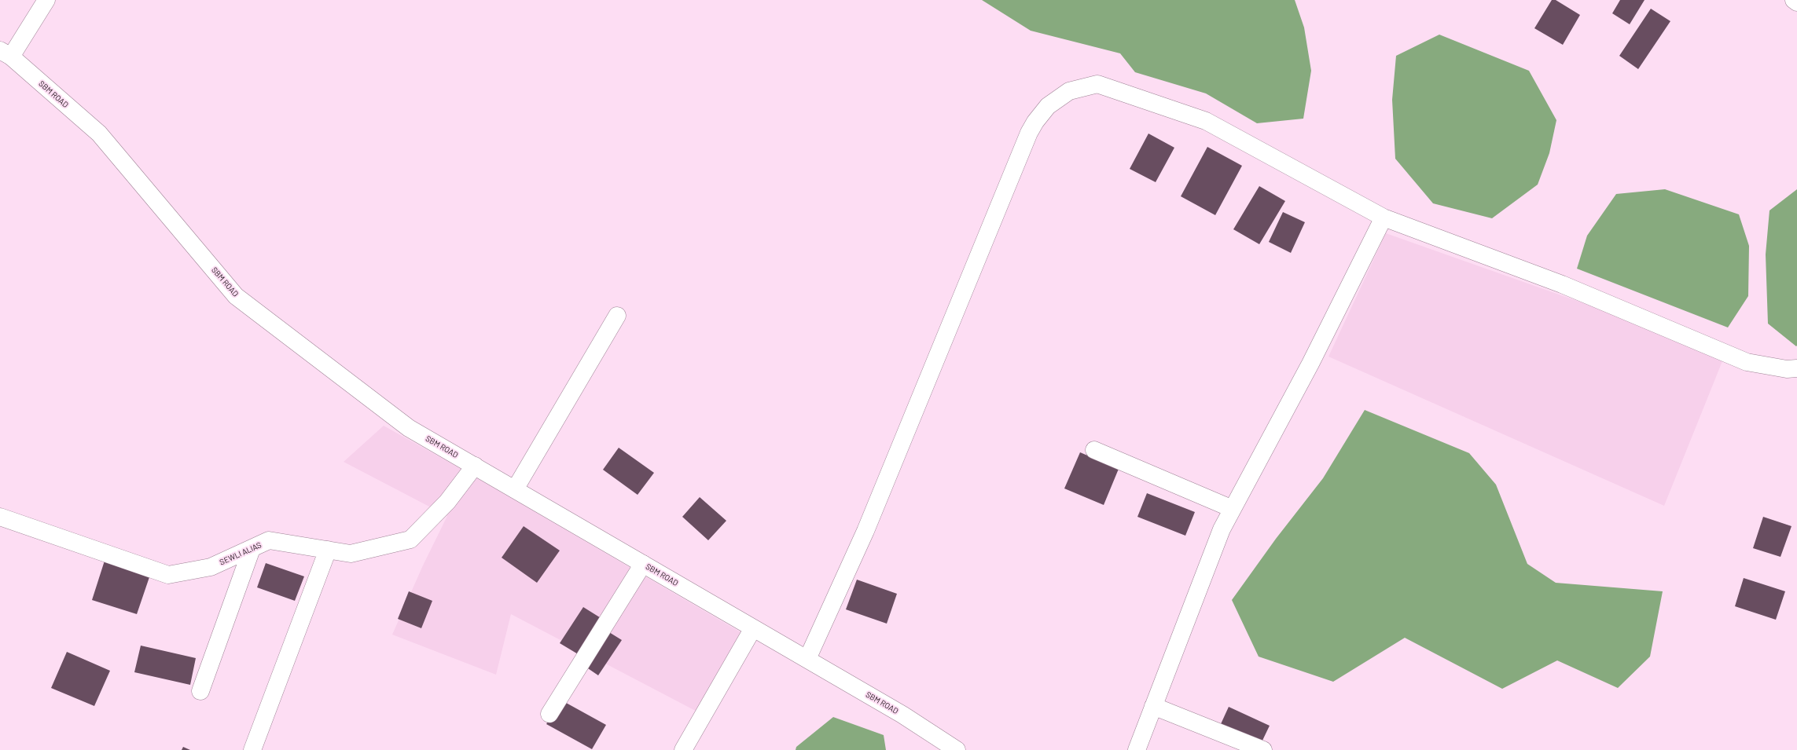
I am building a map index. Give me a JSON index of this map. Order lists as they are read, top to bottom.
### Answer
{
  "streets": {
    "street": ["SBM ROAD", "SEWLI ALIAS"]
  },
  "crossings": [
    ["SBM ROAD", "SEWLI ALIAS"]
  ]
}
